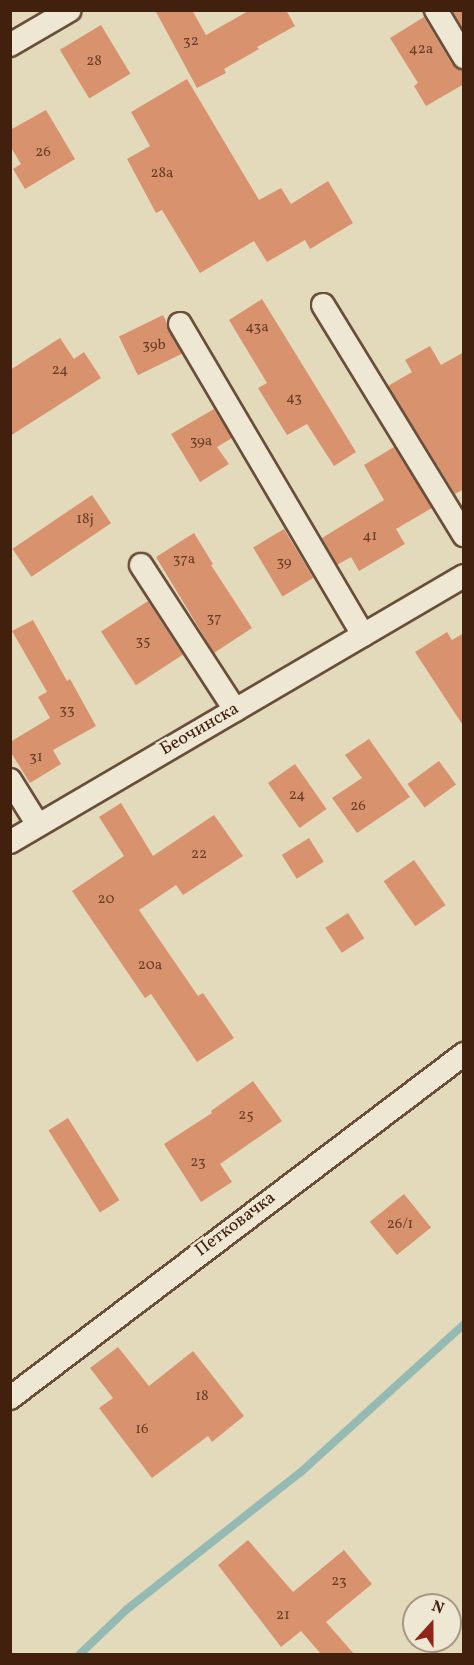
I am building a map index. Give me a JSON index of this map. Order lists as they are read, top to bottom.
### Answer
{
  "streets": {
    "street": ["Беочинска", "Петковачка"]
  },
  "house_numbers": [
    "32",
    "42a",
    "28",
    "26",
    "28a",
    "43a",
    "39b",
    "24",
    "43",
    "39a",
    "18j",
    "41",
    "37a",
    "39",
    "37",
    "35",
    "33",
    "31",
    "24",
    "26",
    "22",
    "20",
    "20a",
    "25",
    "23",
    "26/1",
    "18",
    "16",
    "23",
    "21"
  ],
  "north": "top"
}
